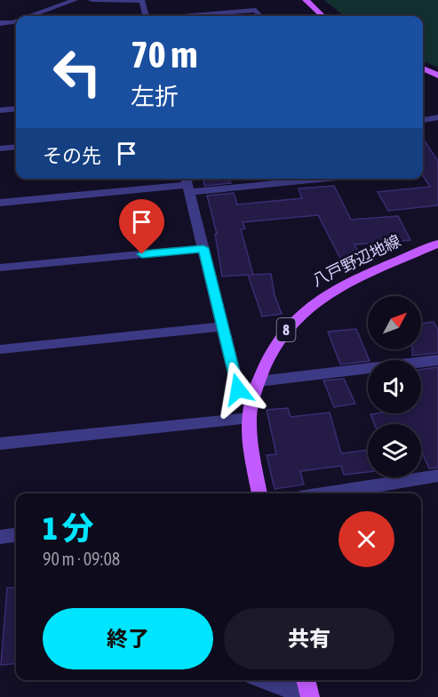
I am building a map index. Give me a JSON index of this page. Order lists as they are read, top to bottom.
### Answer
{
  "streets": {
    "main road": ["八戸野辺地線", "8"]
  },
  "north": "top right",
  "page": {
    "turn": ["70 m", "左折"],
    "then": "その先",
    "heading": ["1 分", "90 m · 09:08"],
    "buttons": ["終了", "共有"]
  }
}
